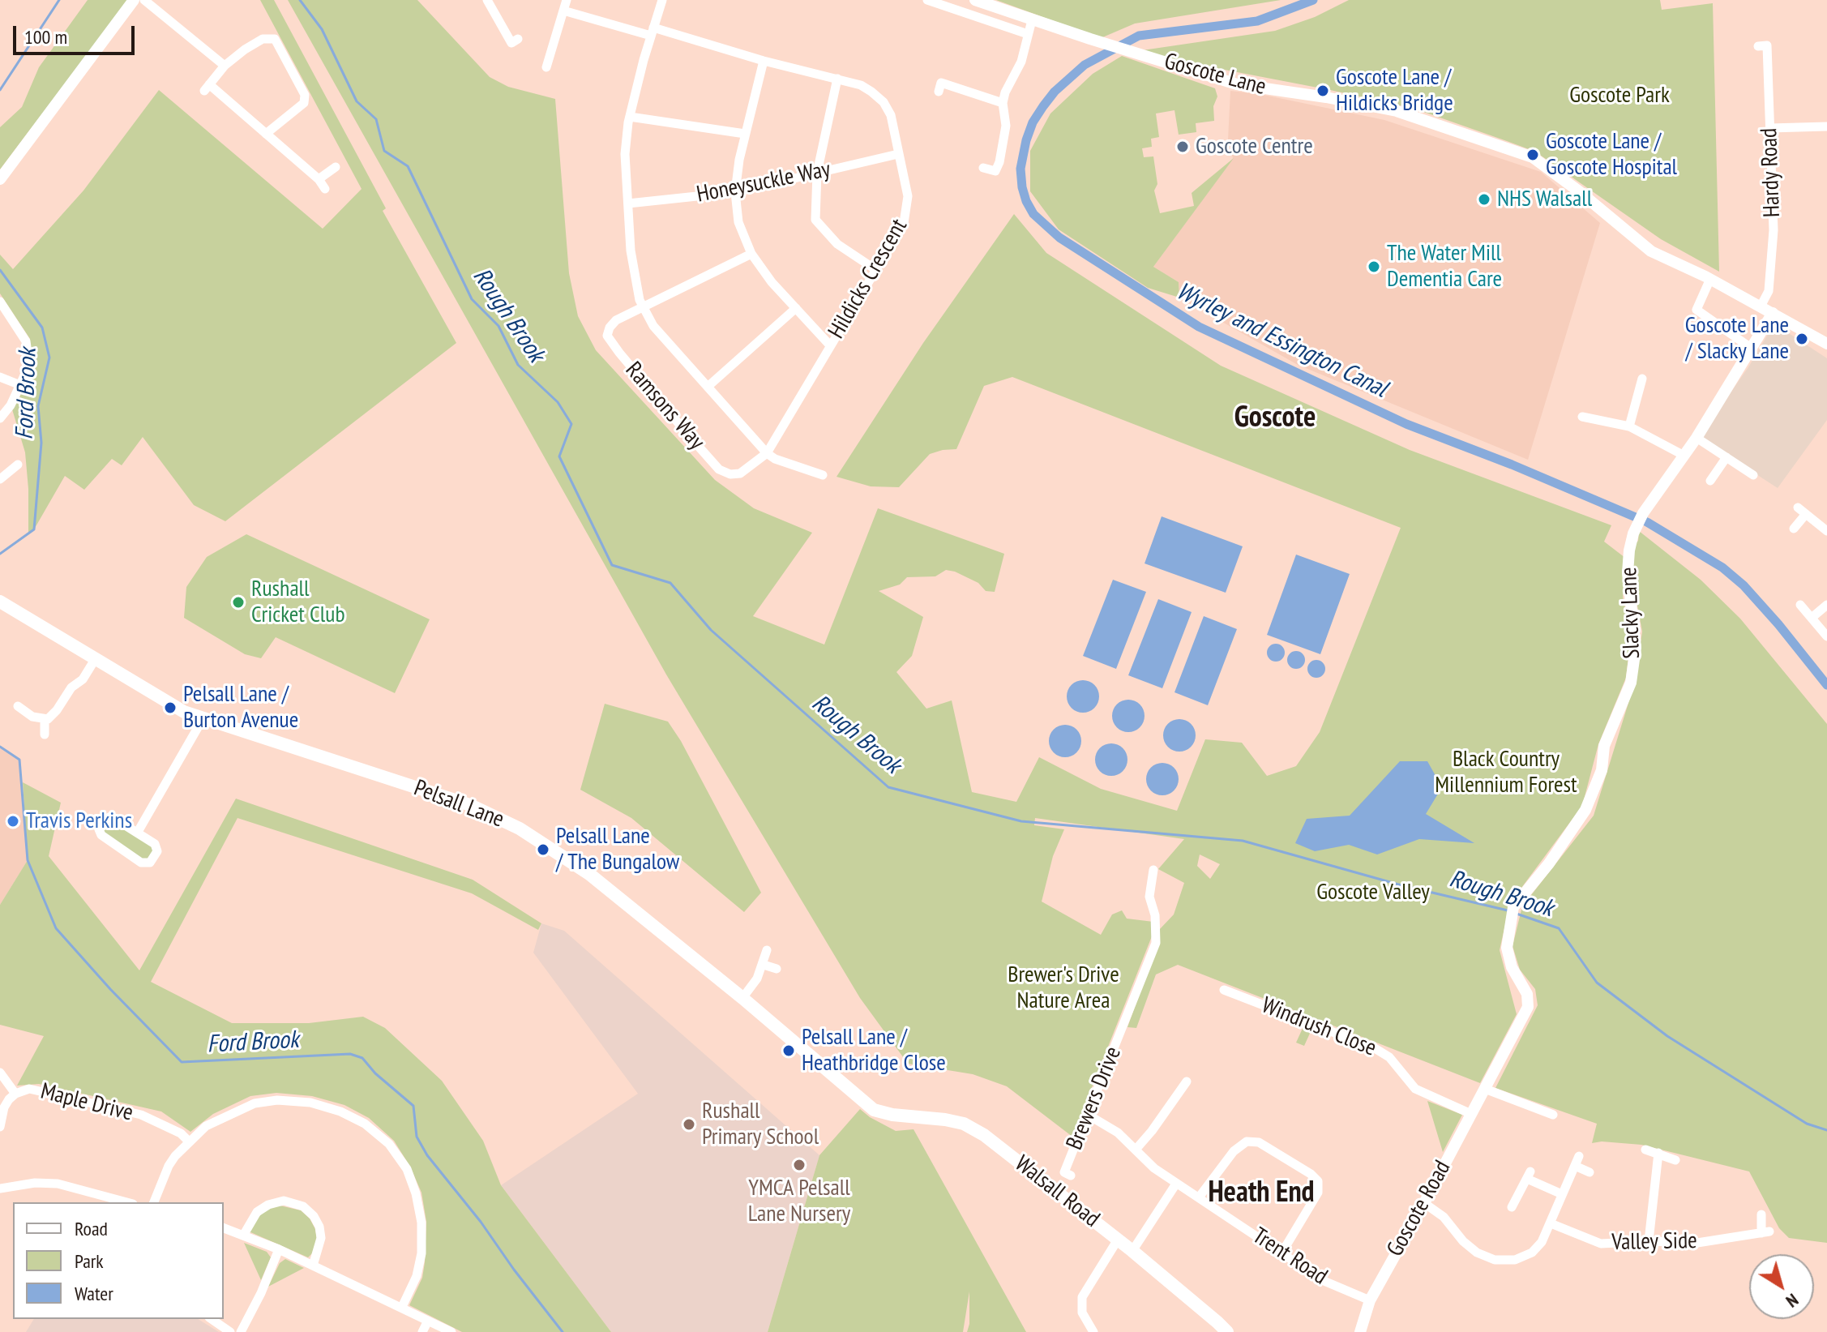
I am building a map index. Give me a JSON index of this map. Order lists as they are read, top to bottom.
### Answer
{
  "streets": {
    "main road": ["Pelsall Lane", "Walsall Road"],
    "street": [
      "Goscote Lane",
      "Hardy Road",
      "Honeysuckle Way",
      "Hildicks Crescent",
      "Ramsons Way",
      "Slacky Lane",
      "Windrush Close",
      "Brewers Drive",
      "Maple Drive",
      "Goscote Road",
      "Valley Side",
      "Trent Road"
    ]
  },
  "crossings": [
    ["Goscote Lane", "Hardy Road"],
    ["Goscote Lane", "Slacky Lane"],
    ["Honeysuckle Way", "Hildicks Crescent"],
    ["Hildicks Crescent", "Ramsons Way"],
    ["Slacky Lane", "Goscote Road"],
    ["Pelsall Lane", "Walsall Road"],
    ["Windrush Close", "Goscote Road"],
    ["Brewers Drive", "Trent Road"],
    ["Goscote Road", "Trent Road"]
  ],
  "districts": ["Goscote", "Heath End"],
  "water": ["Rough Brook", "Wyrley and Essington Canal", "Ford Brook"],
  "parks": [
    "Goscote Park",
    "Black Country Millennium Forest",
    "Goscote Valley",
    "Brewer's Drive Nature Area"
  ],
  "places": [
    "Goscote Lane / Hildicks Bridge",
    "Goscote Centre",
    "Goscote Lane / Goscote Hospital",
    "NHS Walsall",
    "The Water Mill Dementia Care",
    "Goscote Lane / Slacky Lane",
    "Rushall Cricket Club",
    "Pelsall Lane / Burton Avenue",
    "Travis Perkins",
    "Pelsall Lane / The Bungalow",
    "Pelsall Lane / Heathbridge Close",
    "Rushall Primary School",
    "YMCA Pelsall Lane Nursery"
  ],
  "legend": ["Road", "Park", "Water"],
  "scale_bar": "100 m",
  "north": "bottom right"
}
